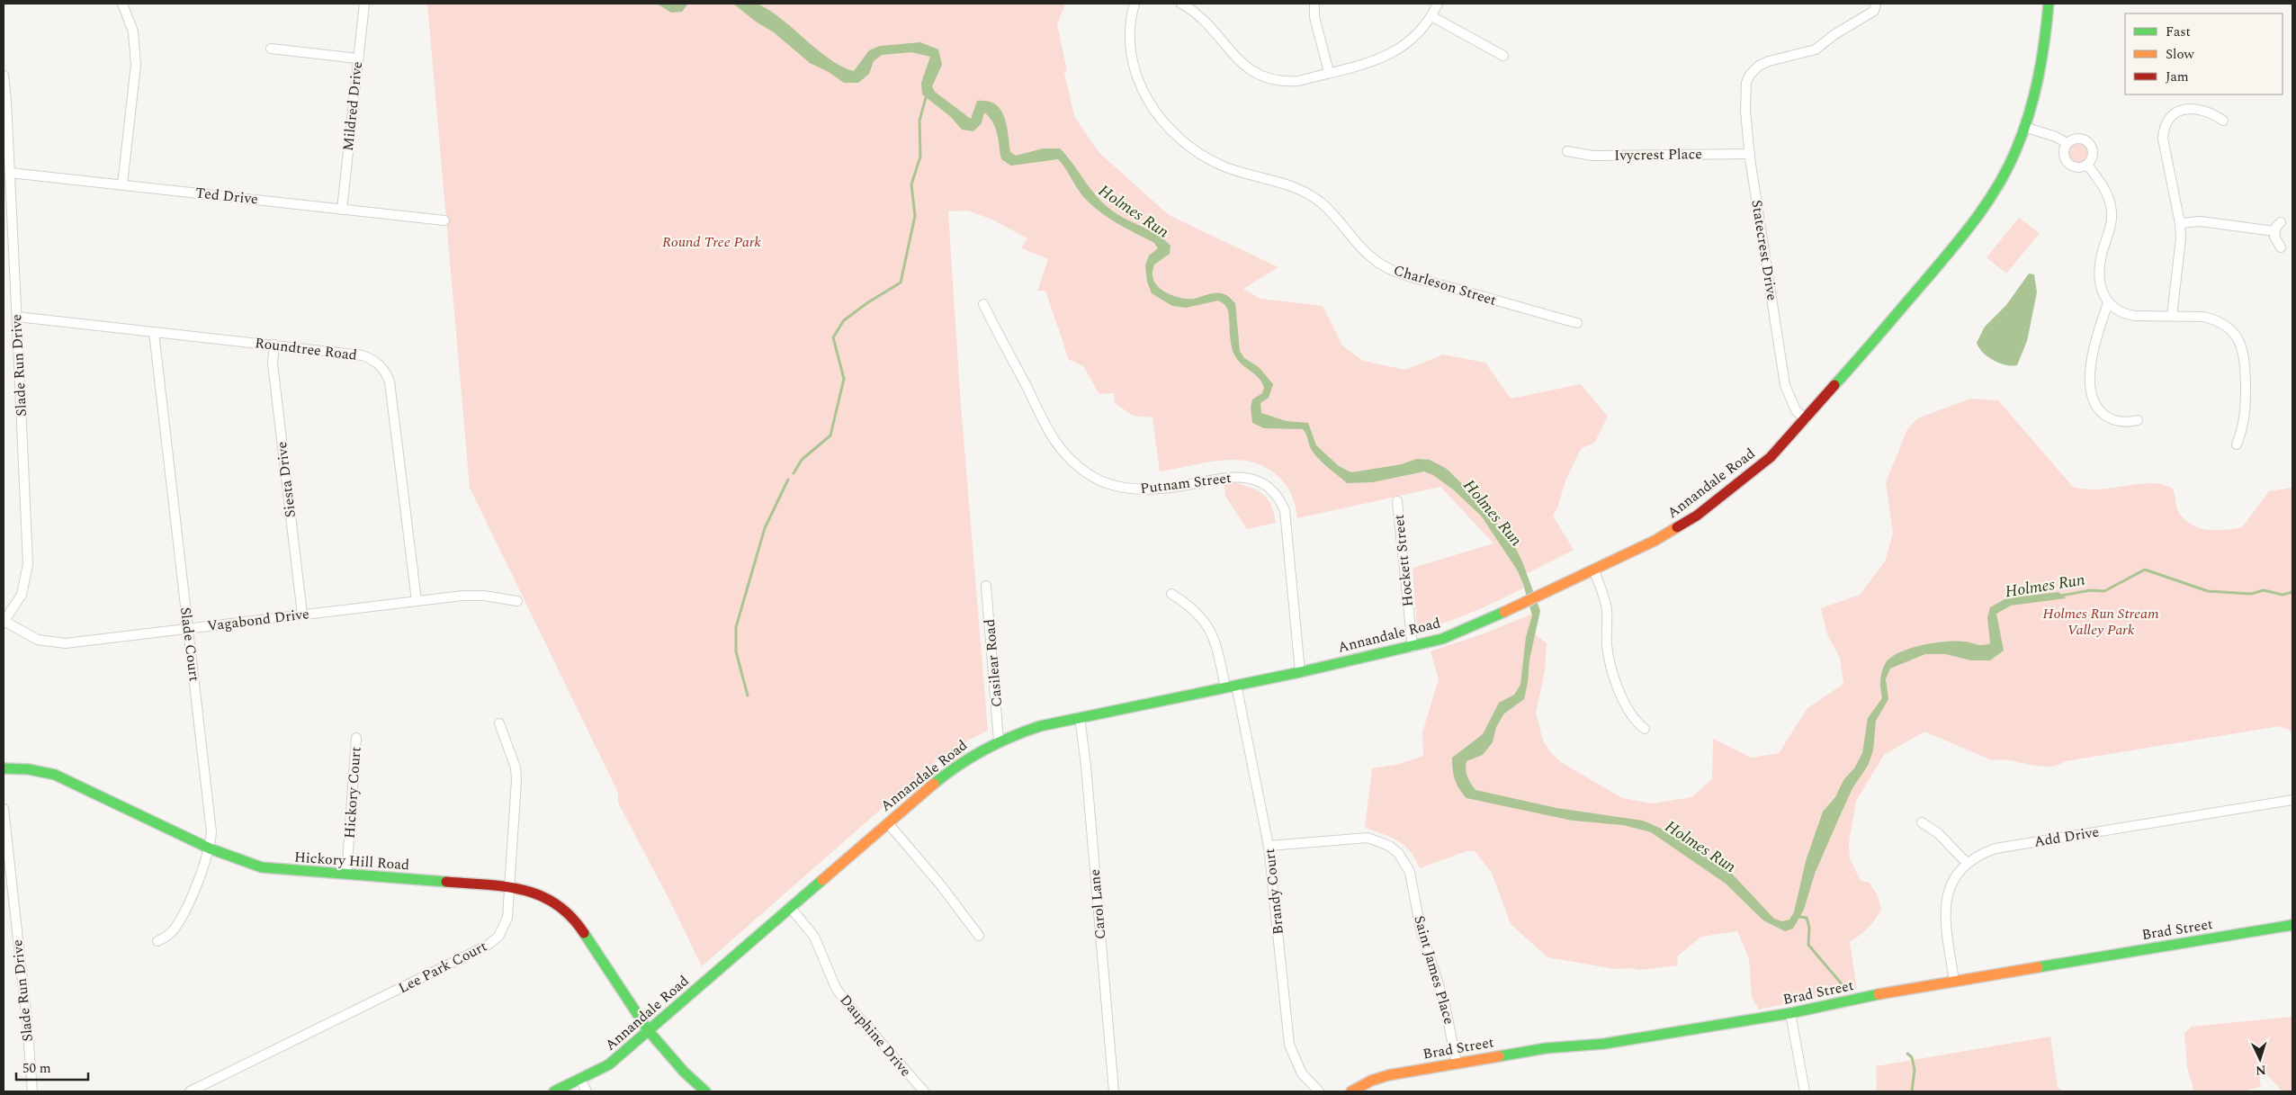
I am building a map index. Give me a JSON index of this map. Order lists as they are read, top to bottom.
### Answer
{
  "streets": {
    "main road": ["Annandale Road", "Hickory Hill Road", "Brad Street"],
    "street": [
      "Mildred Drive",
      "Ivycrest Place",
      "Ted Drive",
      "Statecrest Drive",
      "Charleson Street",
      "Roundtree Road",
      "Slade Run Drive",
      "Siesta Drive",
      "Putnam Street",
      "Hockett Street",
      "Vagabond Drive",
      "Slade Court",
      "Casilear Road",
      "Hickory Court",
      "Add Drive",
      "Brandy Court",
      "Carol Lane",
      "Lee Park Court",
      "Saint James Place",
      "Dauphine Drive"
    ]
  },
  "crossings": [
    ["Mildred Drive", "Ted Drive"],
    ["Ivycrest Place", "Statecrest Drive"],
    ["Ted Drive", "Slade Run Drive"],
    ["Statecrest Drive", "Annandale Road"],
    ["Roundtree Road", "Slade Run Drive"],
    ["Roundtree Road", "Siesta Drive"],
    ["Roundtree Road", "Vagabond Drive"],
    ["Roundtree Road", "Slade Court"],
    ["Slade Run Drive", "Vagabond Drive"],
    ["Siesta Drive", "Vagabond Drive"],
    ["Putnam Street", "Annandale Road"],
    ["Annandale Road", "Hockett Street"],
    ["Annandale Road", "Casilear Road"],
    ["Annandale Road", "Hickory Hill Road"],
    ["Annandale Road", "Brandy Court"],
    ["Annandale Road", "Carol Lane"],
    ["Annandale Road", "Dauphine Drive"],
    ["Vagabond Drive", "Slade Court"],
    ["Slade Court", "Hickory Hill Road"],
    ["Hickory Court", "Hickory Hill Road"],
    ["Add Drive", "Brad Street"],
    ["Hickory Hill Road", "Lee Park Court"],
    ["Brandy Court", "Saint James Place"],
    ["Brad Street", "Saint James Place"]
  ],
  "water": ["Holmes Run"],
  "parks": ["Round Tree Park", "Holmes Run Stream Valley Park"],
  "legend": ["Fast", "Slow", "Jam"],
  "scale_bar": "50 m",
  "north": "bottom"
}
